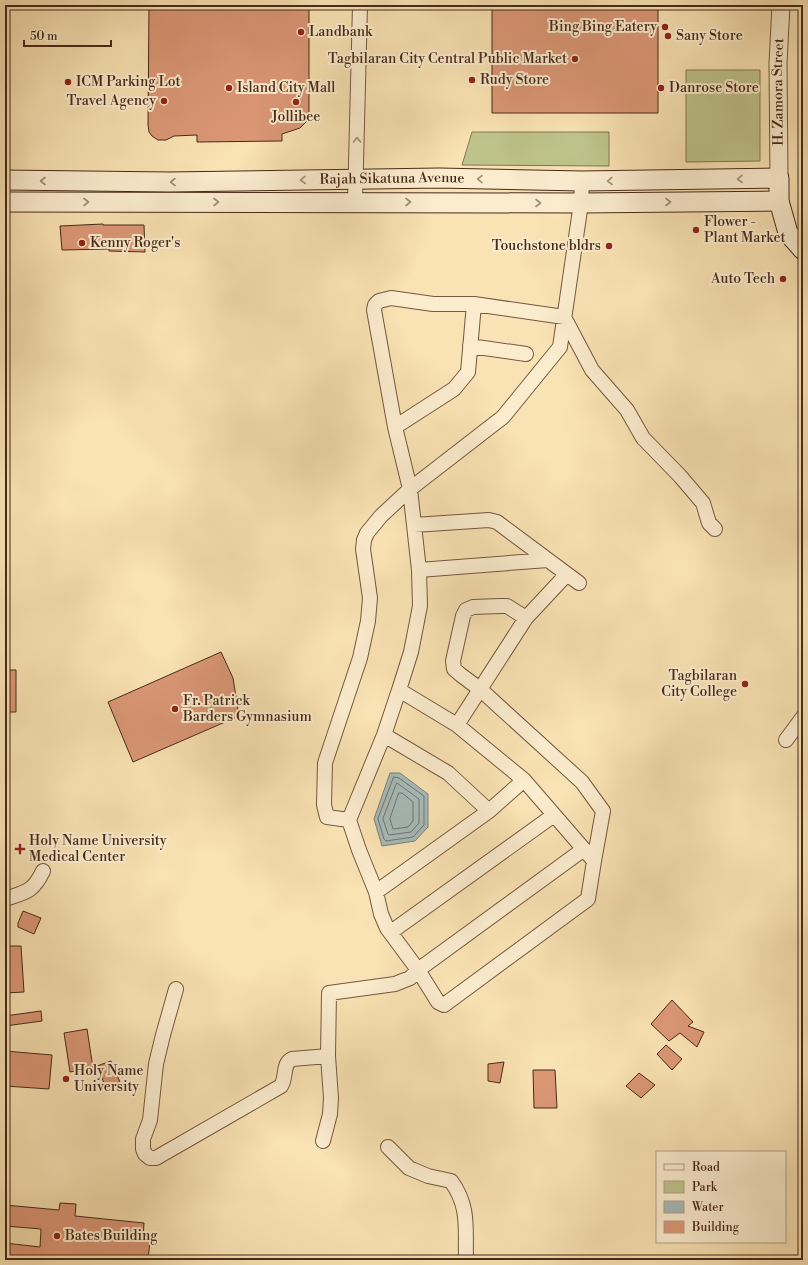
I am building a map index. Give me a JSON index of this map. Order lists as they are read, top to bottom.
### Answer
{
  "streets": {
    "main road": ["Rajah Sikatuna Avenue"],
    "street": ["H. Zamora Street"]
  },
  "crossings": [
    ["H. Zamora Street", "Rajah Sikatuna Avenue"]
  ],
  "places": {
    "other": [
      "Bing Bing Eatery",
      "Landbank",
      "Sany Store",
      "Tagbilaran City Central Public Market",
      "Rudy Store",
      "ICM Parking Lot",
      "Island City Mall",
      "Danrose Store",
      "Travel Agency",
      "Jollibee",
      "Flower - Plant Market",
      "Kenny Roger's",
      "Touchstone bldrs",
      "Auto Tech",
      "Tagbilaran City College",
      "Fr. Patrick Barders Gymnasium",
      "Holy Name University",
      "Bates Building"
    ],
    "health": ["Holy Name University Medical Center"]
  },
  "legend": [
    "Road",
    "Park",
    "Water",
    "Building"
  ],
  "scale_bar": "50 m"
}
